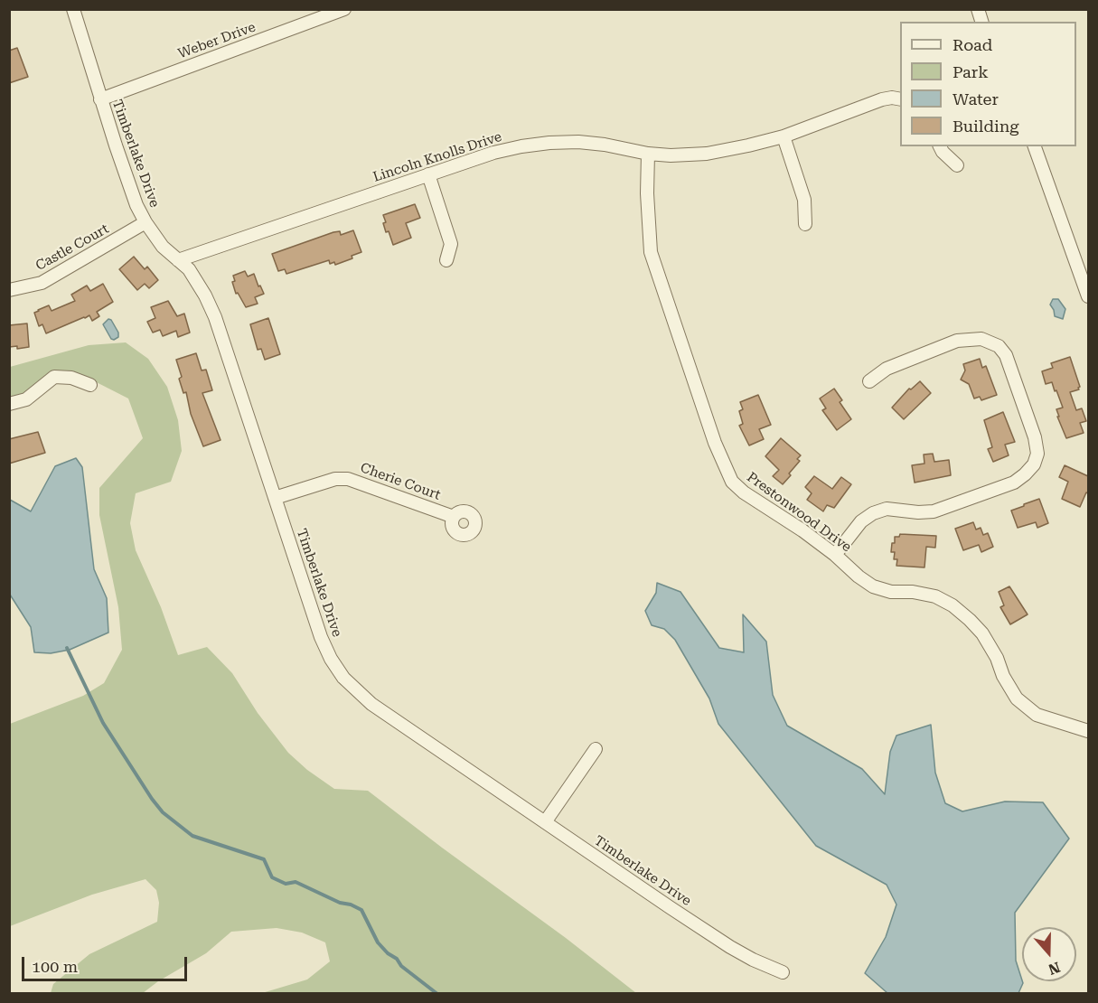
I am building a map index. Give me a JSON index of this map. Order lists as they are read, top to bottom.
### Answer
{
  "streets": {
    "street": [
      "Weber Drive",
      "Timberlake Drive",
      "Lincoln Knolls Drive",
      "Castle Court",
      "Cherie Court",
      "Prestonwood Drive"
    ]
  },
  "crossings": [
    ["Weber Drive", "Timberlake Drive"],
    ["Timberlake Drive", "Lincoln Knolls Drive"],
    ["Timberlake Drive", "Castle Court"],
    ["Timberlake Drive", "Cherie Court"],
    ["Lincoln Knolls Drive", "Prestonwood Drive"]
  ],
  "legend": [
    "Road",
    "Park",
    "Water",
    "Building"
  ],
  "scale_bar": "100 m",
  "north": "bottom"
}
